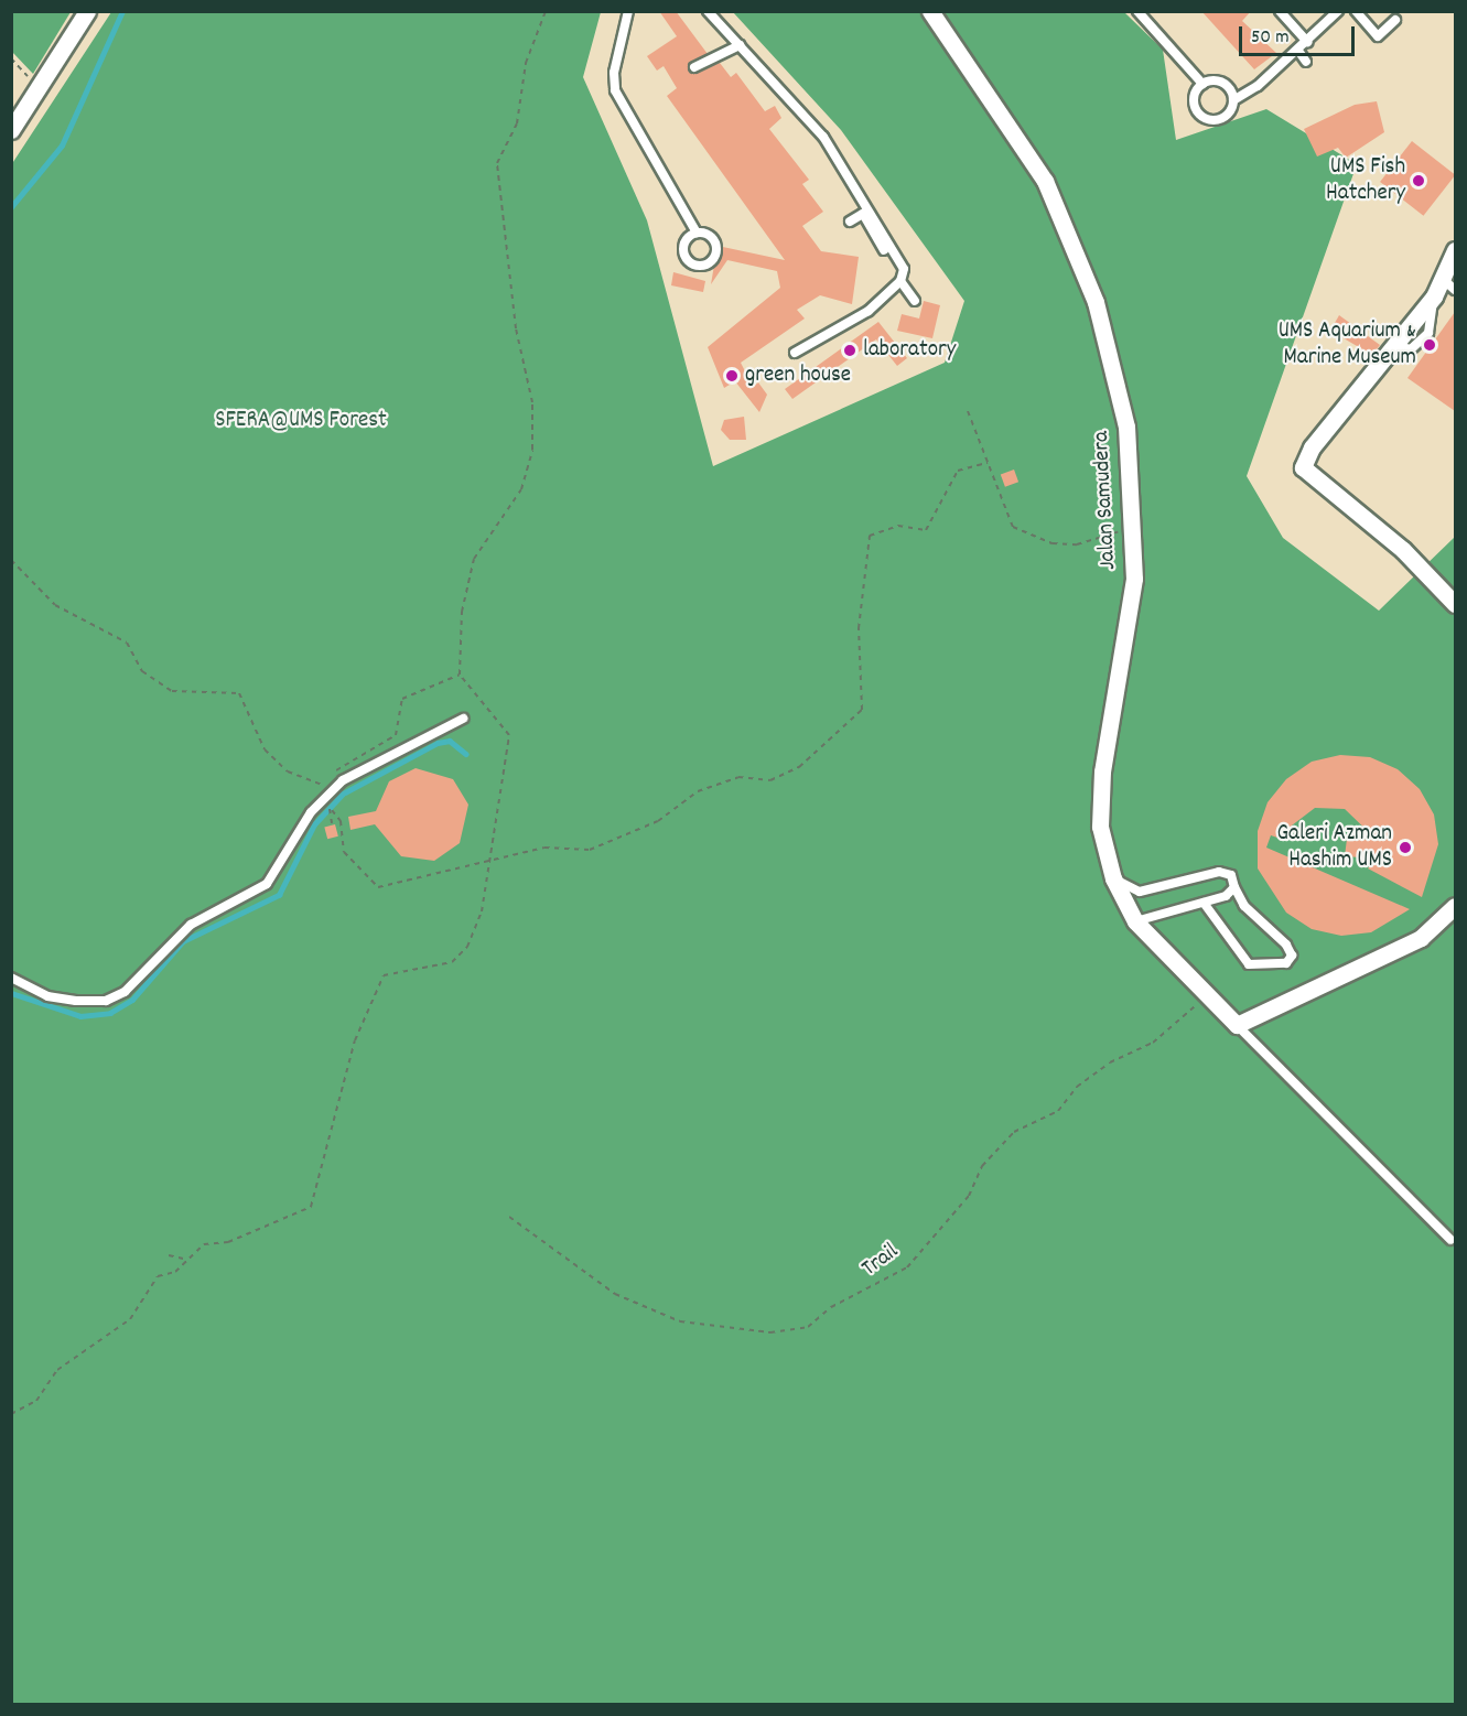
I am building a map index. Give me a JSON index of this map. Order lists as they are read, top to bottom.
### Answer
{
  "streets": {
    "street": ["Jalan Samudera"],
    "path": ["Trail"]
  },
  "crossings": [
    ["Jalan Samudera", "Trail"]
  ],
  "parks": ["SFERA@UMS Forest"],
  "places": [
    "UMS Fish Hatchery",
    "UMS Aquarium & Marine Museum",
    "laboratory",
    "green house",
    "Galeri Azman Hashim UMS"
  ],
  "scale_bar": "50 m"
}
